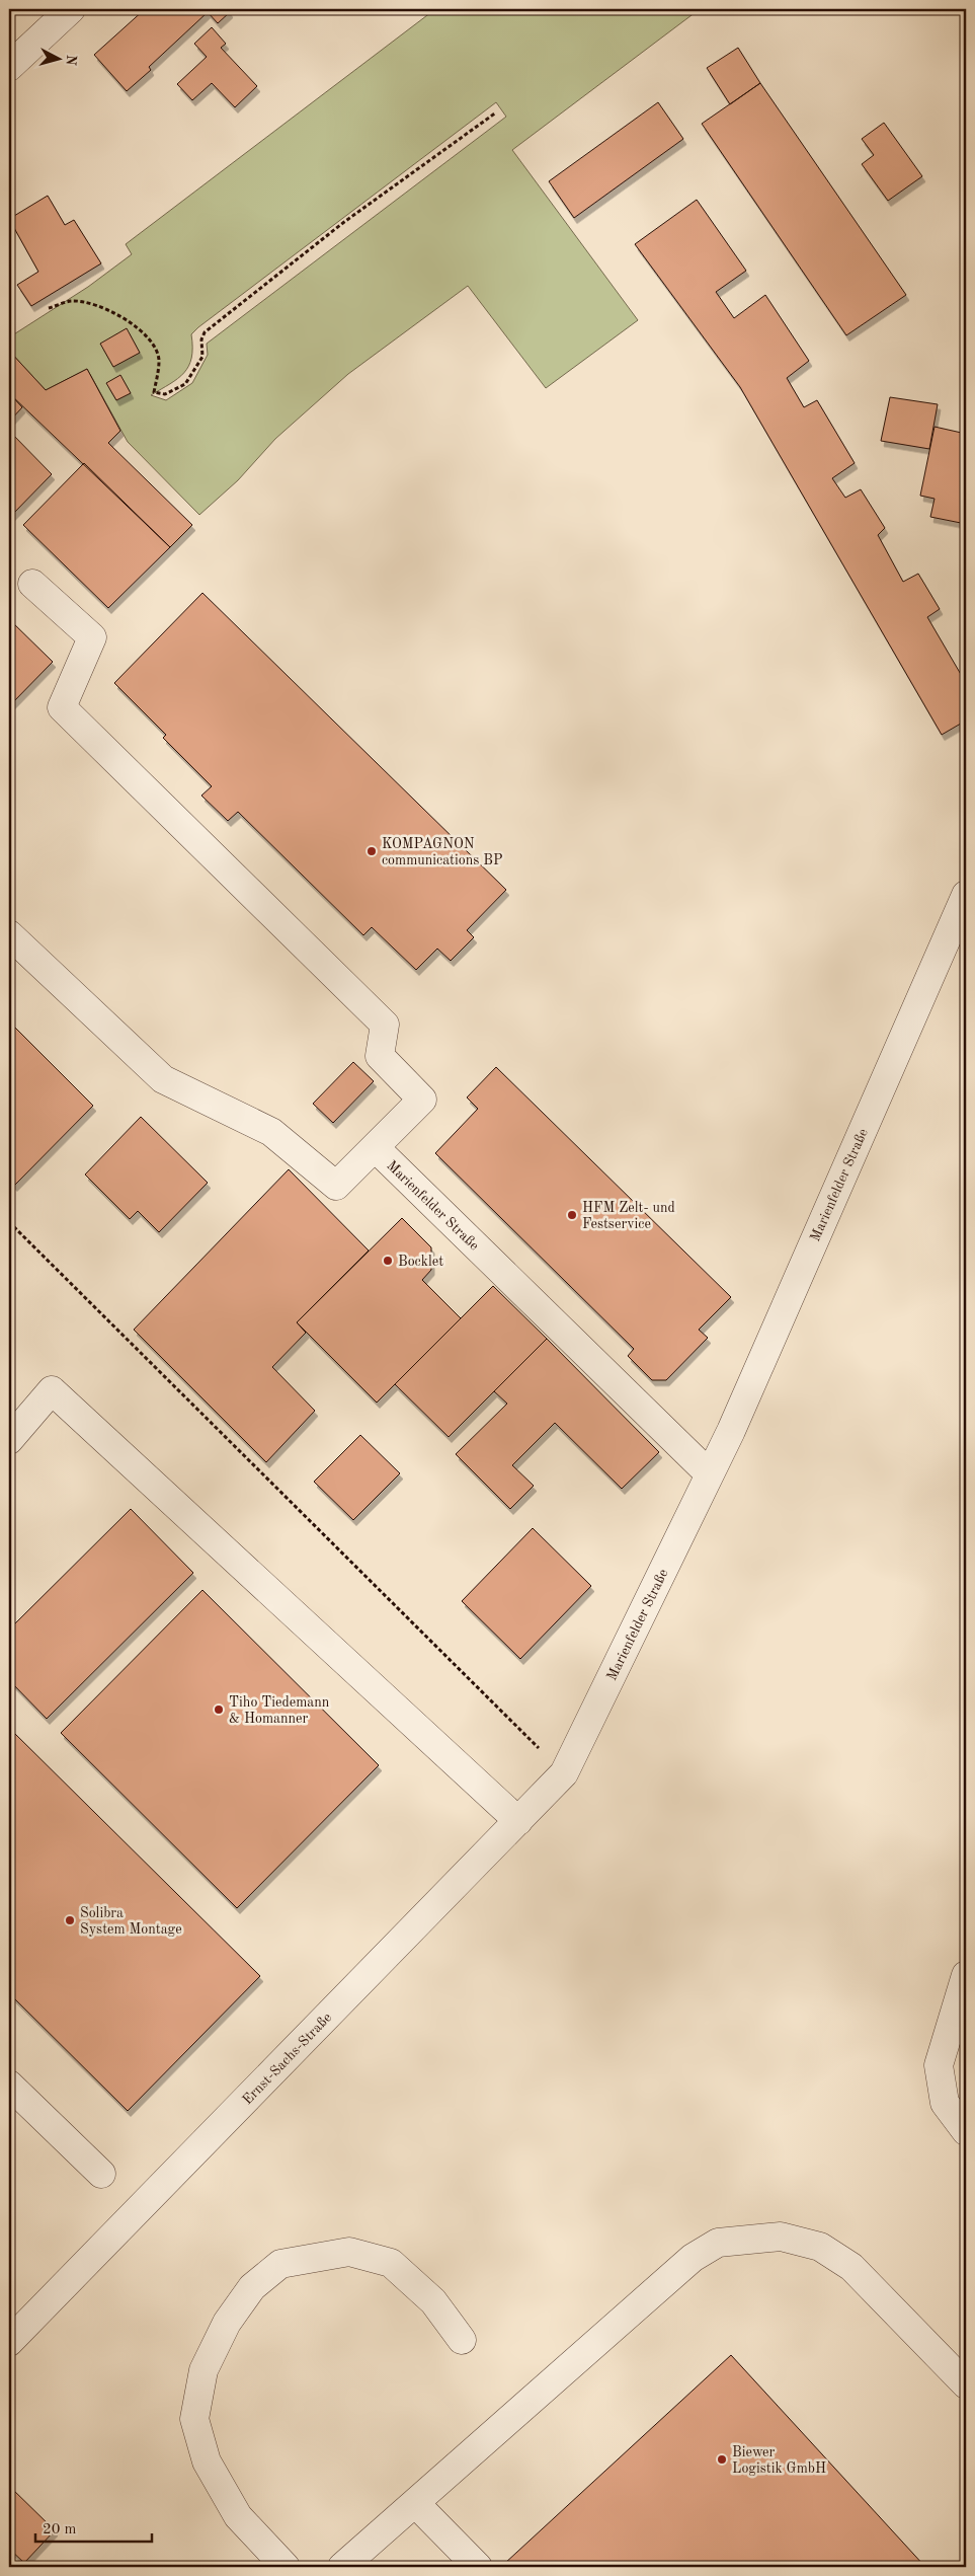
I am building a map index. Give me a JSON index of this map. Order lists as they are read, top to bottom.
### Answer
{
  "streets": {
    "street": ["Marienfelder Straße", "Ernst-Sachs-Straße"]
  },
  "crossings": [
    ["Marienfelder Straße", "Ernst-Sachs-Straße"]
  ],
  "places": [
    "KOMPAGNON communications BP",
    "HFM Zelt- und Festservice",
    "Bocklet",
    "Tiho Tiedemann & Homanner",
    "Solibra System Montage",
    "Biewer Logistik GmbH"
  ],
  "scale_bar": "20 m",
  "north": "right"
}
